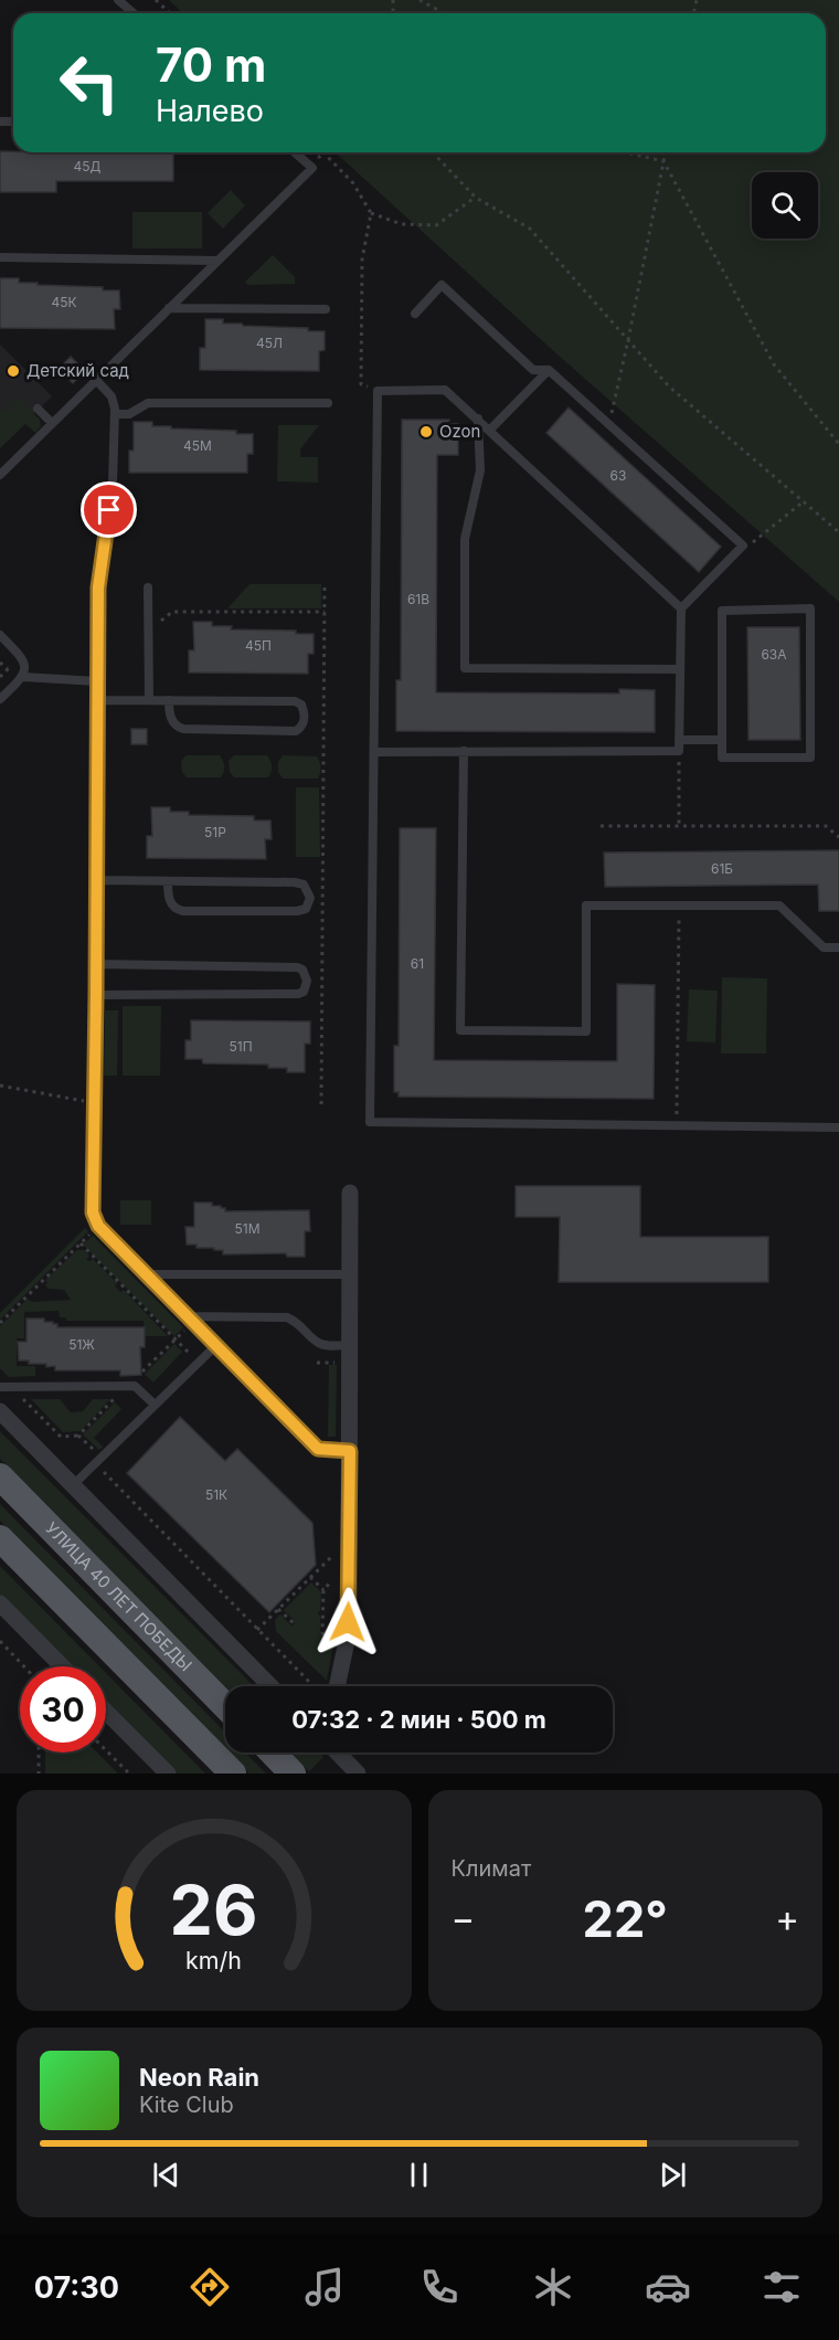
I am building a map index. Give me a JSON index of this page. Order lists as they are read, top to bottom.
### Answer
{
  "streets": {
    "main road": ["УЛИЦА 40 ЛЕТ ПОБЕДЫ"]
  },
  "places": ["Детский сад", "Ozon"],
  "house_numbers": [
    "45Д",
    "45К",
    "45Л",
    "45М",
    "63",
    "61В",
    "45П",
    "63А",
    "51Р",
    "61Б",
    "61",
    "51П",
    "51М",
    "51Ж",
    "51К"
  ],
  "page": {
    "turn": ["70 m", "Налево"],
    "limit": "30",
    "trip": "07:32 · 2 мин · 500 m",
    "tile": "Климат",
    "heat": ["−", "22°", "+"],
    "song": ["Neon Rain", "Kite Club"],
    "tabs": "07:30",
    "gauge": ["26", "km/h"]
  }
}
